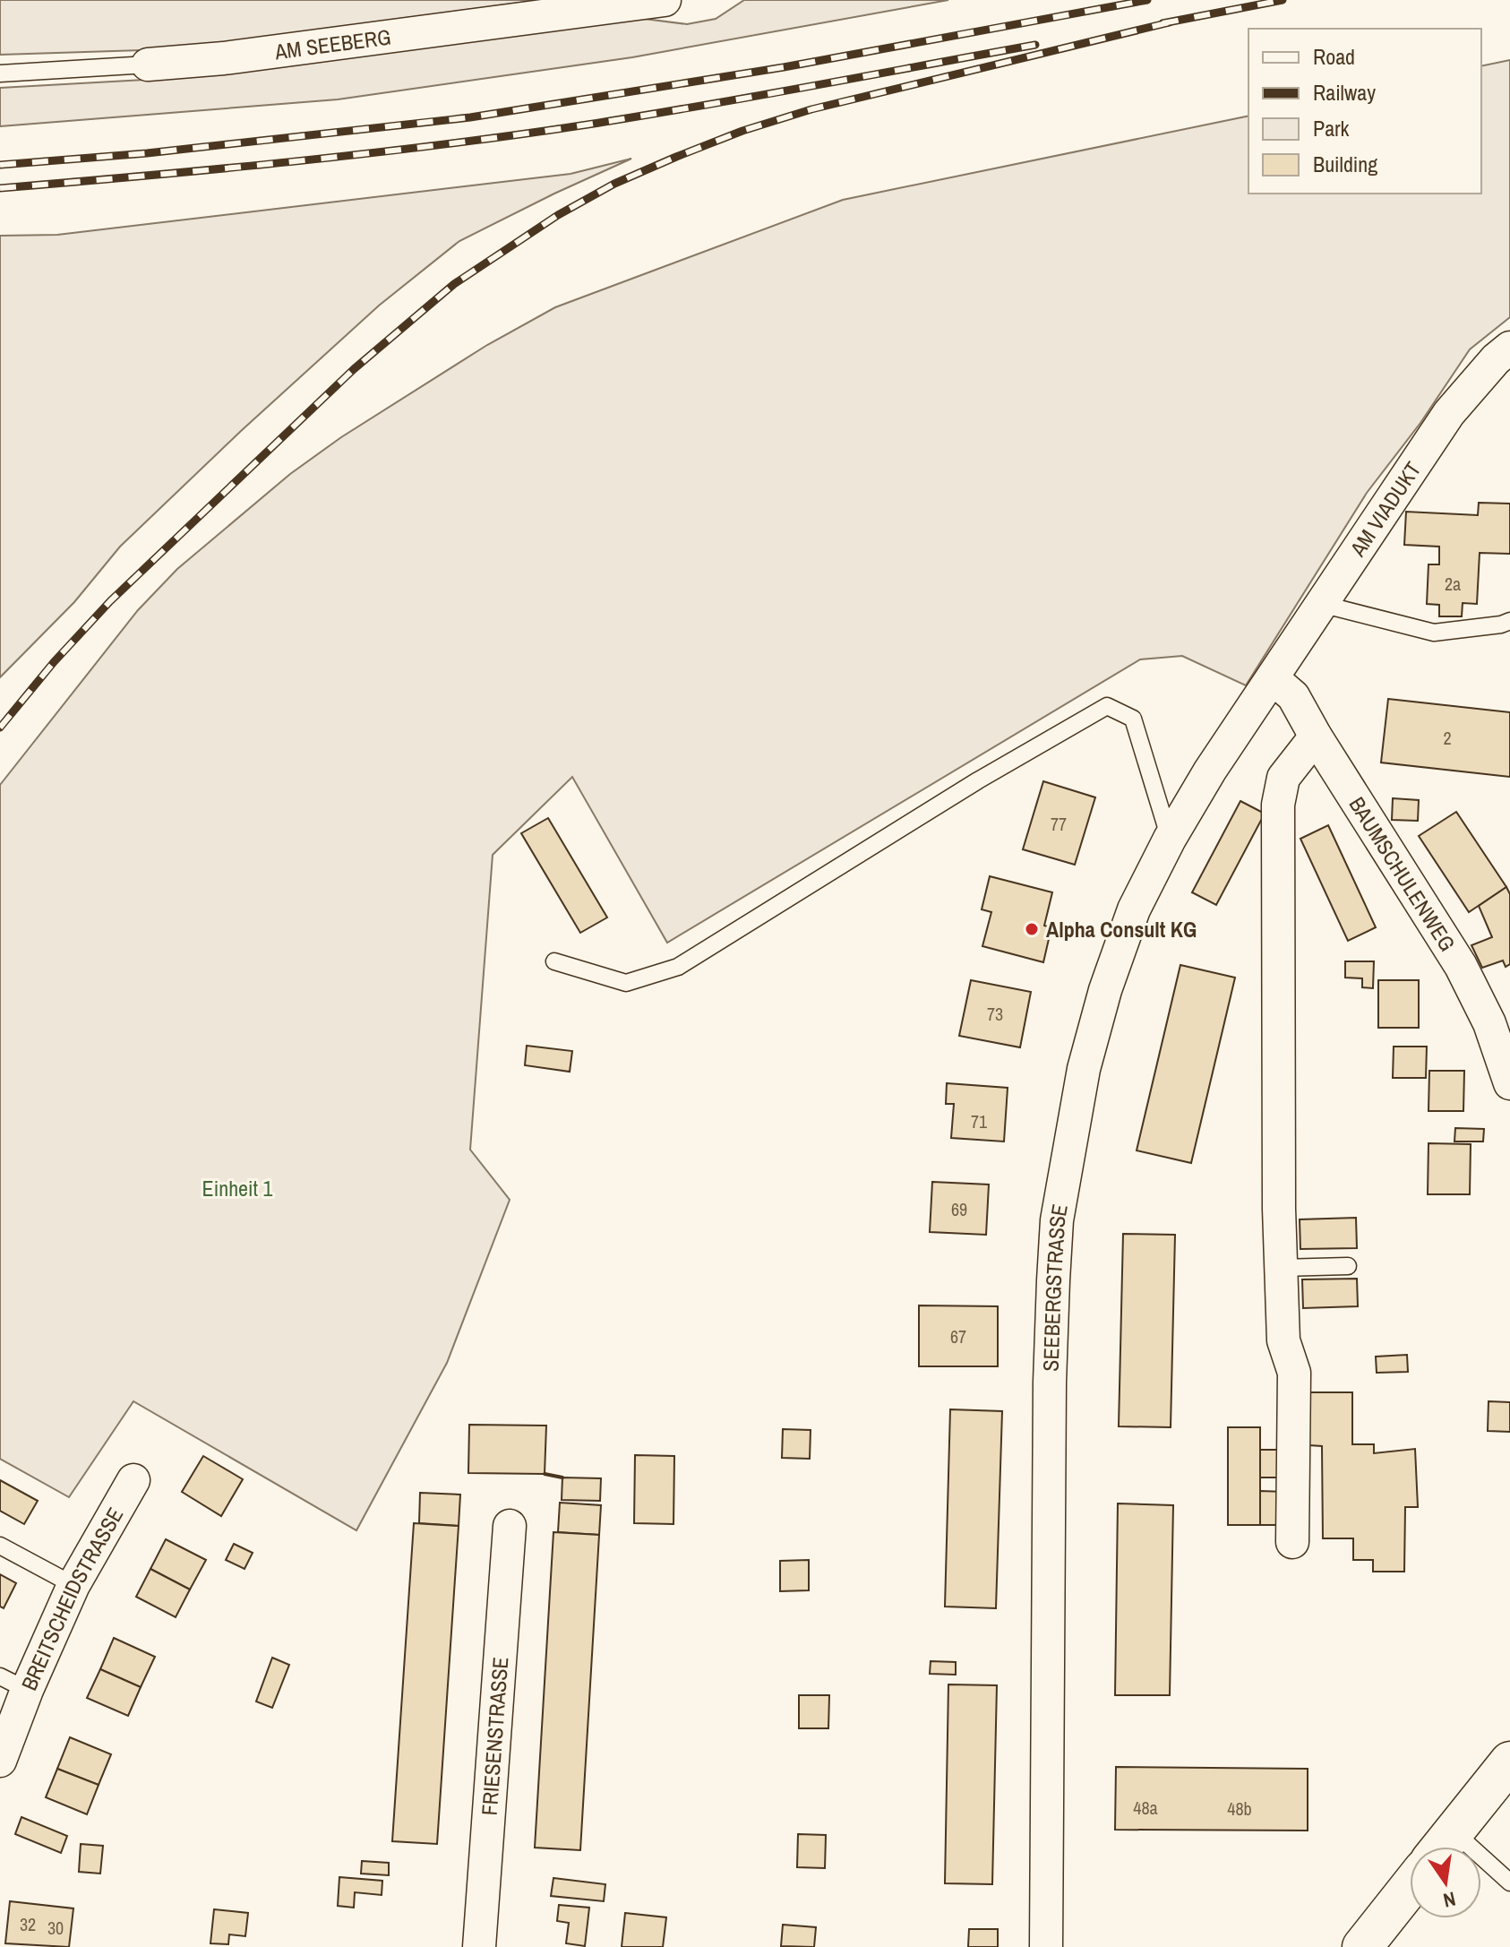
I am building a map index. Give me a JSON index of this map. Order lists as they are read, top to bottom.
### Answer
{
  "streets": {
    "street": [
      "AM SEEBERG",
      "AM VIADUKT",
      "BAUMSCHULENWEG",
      "SEEBERGSTRASSE",
      "BREITSCHEIDSTRASSE",
      "FRIESENSTRASSE"
    ]
  },
  "crossings": [
    ["AM VIADUKT", "BAUMSCHULENWEG"],
    ["AM VIADUKT", "SEEBERGSTRASSE"],
    ["BAUMSCHULENWEG", "SEEBERGSTRASSE"]
  ],
  "parks": ["Einheit 1"],
  "places": ["Alpha Consult KG"],
  "house_numbers": [
    "2a",
    "2",
    "77",
    "73",
    "71",
    "69",
    "67",
    "48a",
    "48b",
    "32",
    "30"
  ],
  "legend": [
    "Road",
    "Railway",
    "Park",
    "Building"
  ],
  "north": "bottom"
}
